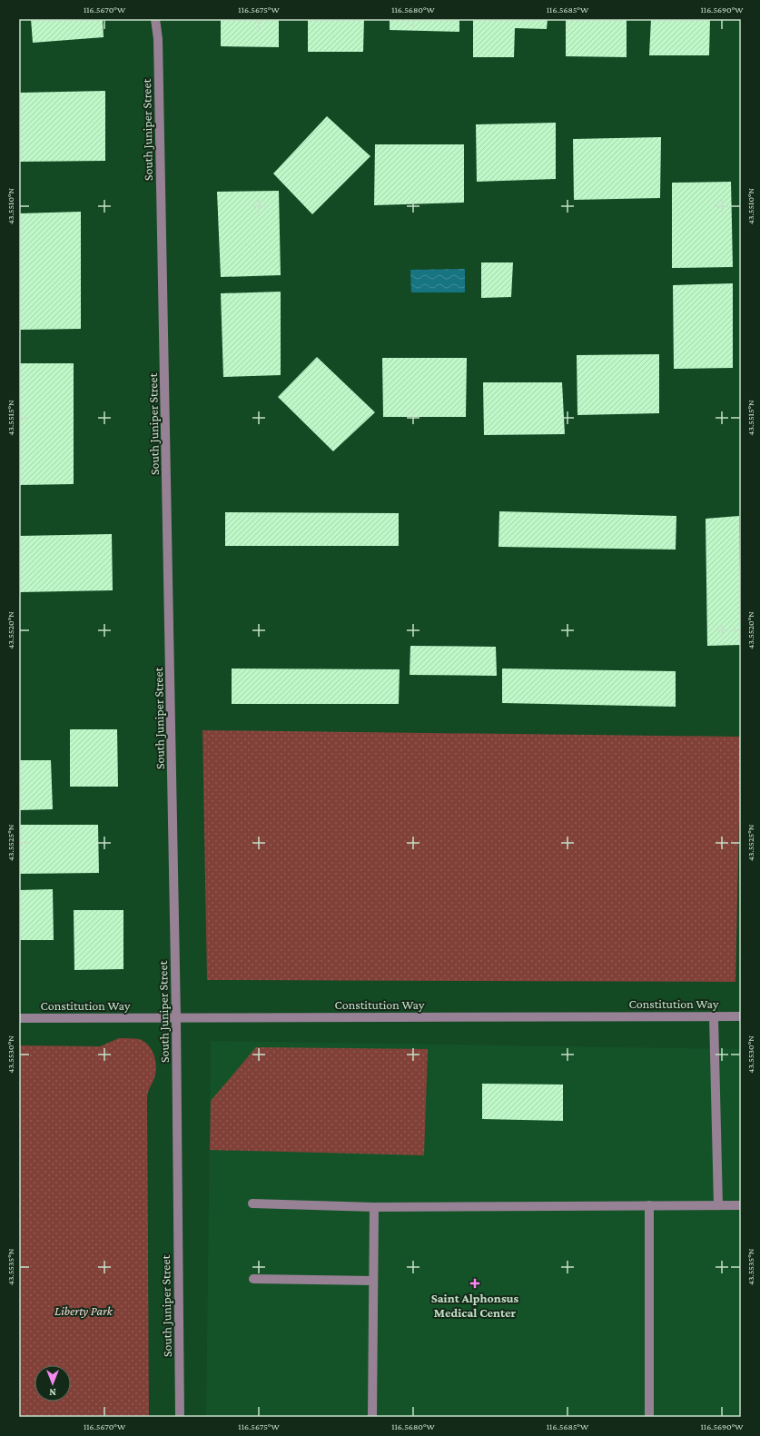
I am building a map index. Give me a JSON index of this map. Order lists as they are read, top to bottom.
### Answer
{
  "streets": {
    "street": ["South Juniper Street", "Constitution Way"]
  },
  "crossings": [
    ["South Juniper Street", "Constitution Way"]
  ],
  "parks": ["Liberty Park"],
  "places": {
    "health": ["Saint Alphonsus Medical Center"]
  },
  "north": "bottom",
  "coordinates": [
    "116.5670°W",
    "116.5675°W",
    "116.5680°W",
    "116.5685°W",
    "116.5690°W",
    "43.5510°N",
    "43.5515°N",
    "43.5520°N",
    "43.5525°N",
    "43.5530°N",
    "43.5535°N"
  ]
}
